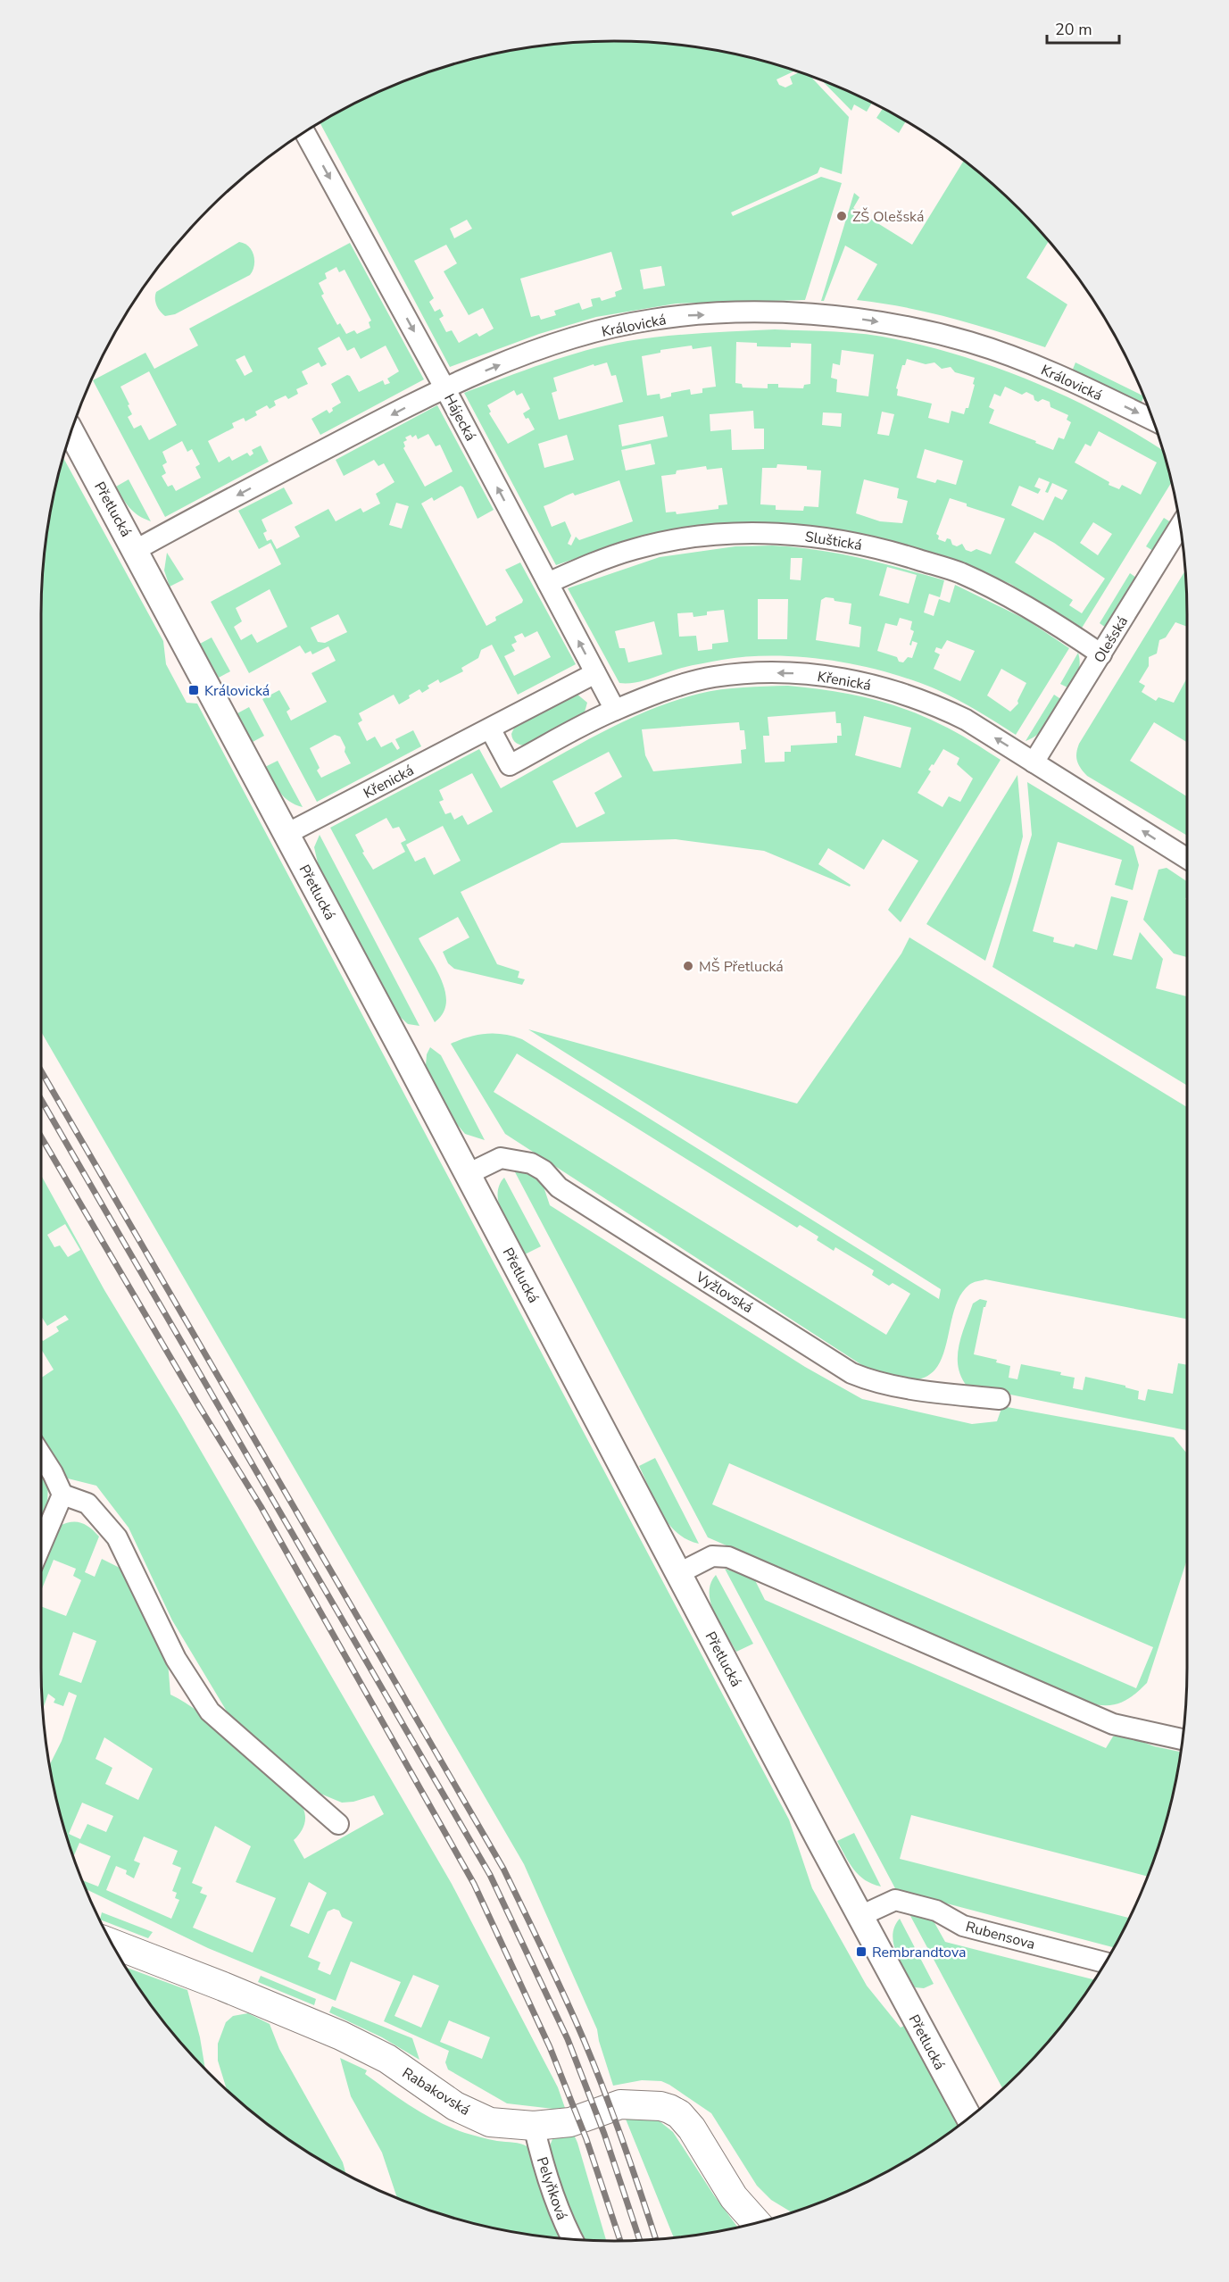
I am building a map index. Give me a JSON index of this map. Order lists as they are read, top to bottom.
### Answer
{
  "streets": {
    "main road": ["Rabakovská"],
    "street": [
      "Královická",
      "Hájecká",
      "Přetlucká",
      "Sluštická",
      "Olešská",
      "Křenická",
      "Vyžlovská",
      "Rubensova",
      "Pelyňková"
    ]
  },
  "crossings": [
    ["Královická", "Hájecká"],
    ["Královická", "Přetlucká"],
    ["Hájecká", "Sluštická"],
    ["Hájecká", "Křenická"],
    ["Přetlucká", "Křenická"],
    ["Přetlucká", "Vyžlovská"],
    ["Přetlucká", "Rubensova"],
    ["Sluštická", "Olešská"],
    ["Olešská", "Křenická"],
    ["Rabakovská", "Pelyňková"]
  ],
  "one_way": ["Křenická"],
  "places": {
    "other": ["ZŠ Olešská", "MŠ Přetlucká"],
    "transit": ["Královická", "Rembrandtova"]
  },
  "scale_bar": "20 m"
}
